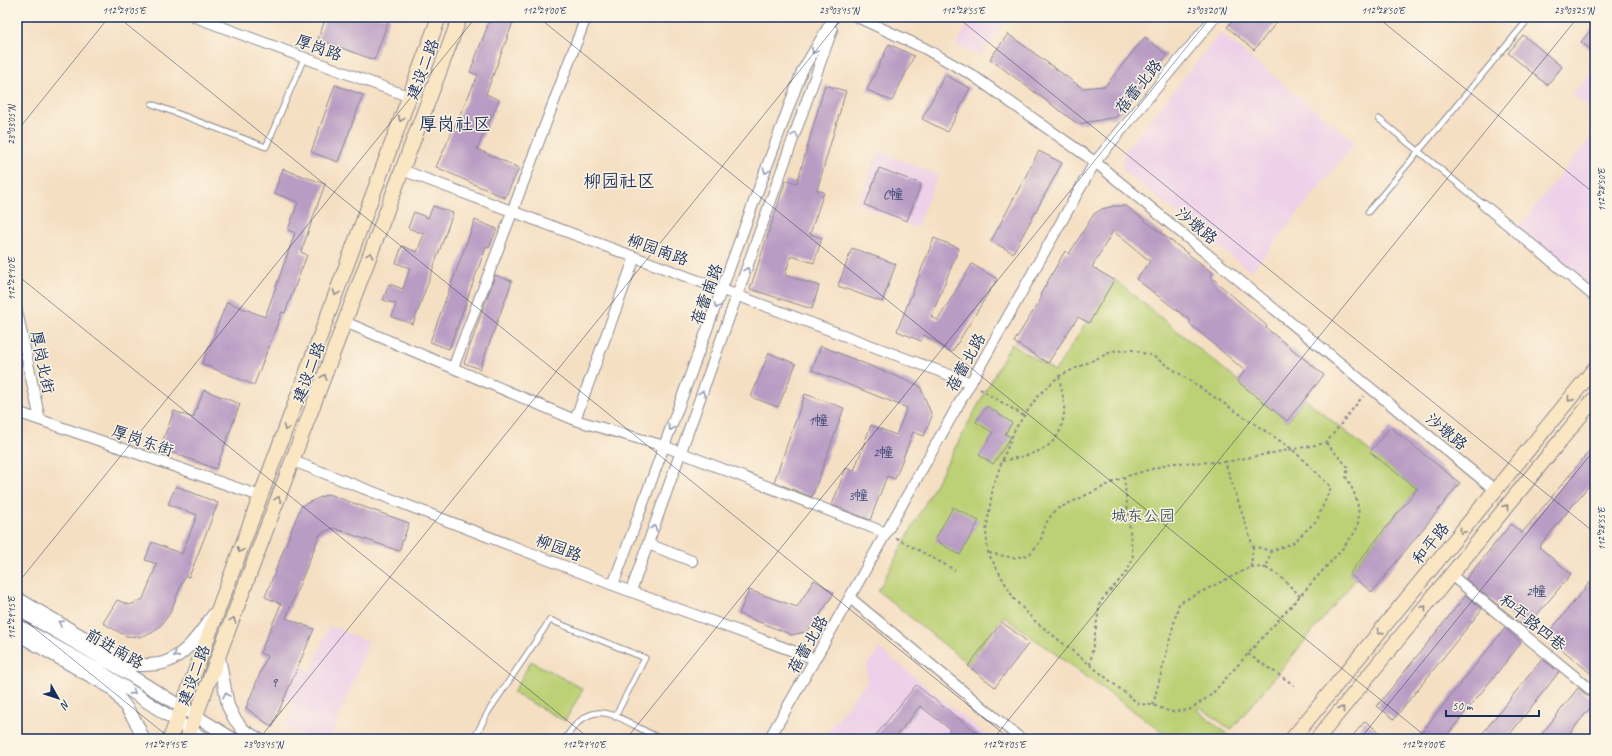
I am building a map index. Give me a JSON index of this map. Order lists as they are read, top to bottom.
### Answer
{
  "streets": {
    "main road": ["建设二路", "和平路"],
    "street": [
      "厚岗路",
      "蓓蕾北路",
      "沙墩路",
      "柳园南路",
      "蓓蕾南路",
      "厚岗北街",
      "厚岗东街",
      "柳园路",
      "和平路四巷",
      "前进南路"
    ]
  },
  "crossings": [
    ["厚岗路", "建设二路"],
    ["建设二路", "柳园南路"],
    ["建设二路", "厚岗东街"],
    ["建设二路", "柳园路"],
    ["建设二路", "前进南路"],
    ["蓓蕾北路", "沙墩路"],
    ["蓓蕾北路", "柳园南路"],
    ["蓓蕾北路", "柳园路"],
    ["沙墩路", "和平路"],
    ["柳园南路", "蓓蕾南路"],
    ["蓓蕾南路", "柳园路"],
    ["厚岗北街", "厚岗东街"]
  ],
  "districts": ["厚岗社区", "柳园社区"],
  "parks": ["城东公园"],
  "house_numbers": [
    "C幢",
    "1幢",
    "2幢",
    "3幢",
    "2幢",
    "9"
  ],
  "scale_bar": "50 m",
  "north": "bottom right",
  "coordinates": [
    "112°29'05\"E",
    "112°29'00\"E",
    "23°03'15\"N",
    "112°28'55\"E",
    "23°03'20\"N",
    "112°28'50\"E",
    "23°03'25\"N",
    "23°03'05\"N",
    "112°29'10\"E",
    "112°29'15\"E"
  ]
}
